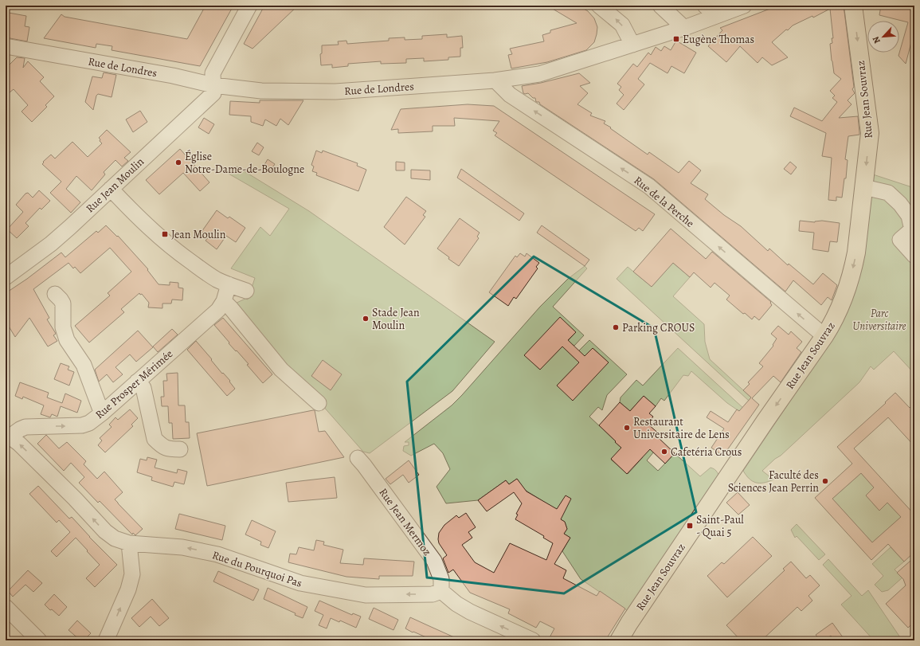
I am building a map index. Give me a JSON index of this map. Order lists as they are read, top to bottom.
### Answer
{
  "streets": {
    "main road": ["Rue Jean Souvraz"],
    "street": [
      "Rue de Londres",
      "Rue Jean Moulin",
      "Rue de la Perche",
      "Rue Prosper Mérimée",
      "Rue Jean Mermoz",
      "Rue du Pourquoi Pas"
    ]
  },
  "crossings": [
    ["Rue de Londres", "Rue Jean Moulin"],
    ["Rue de Londres", "Rue de la Perche"],
    ["Rue Jean Souvraz", "Rue de la Perche"],
    ["Rue Prosper Mérimée", "Rue du Pourquoi Pas"],
    ["Rue Jean Mermoz", "Rue du Pourquoi Pas"]
  ],
  "one_way": ["Rue Jean Souvraz", "Rue de la Perche", "Rue du Pourquoi Pas"],
  "parks": ["Parc Universitaire"],
  "places": {
    "transit": ["Eugène Thomas", "Jean Moulin", "Saint-Paul - Quai 5"],
    "other": [
      "Église Notre-Dame-de-Boulogne",
      "Stade Jean Moulin",
      "Parking CROUS",
      "Restaurant Universitaire de Lens",
      "Cafetéria Crous",
      "Faculté des Sciences Jean Perrin"
    ]
  },
  "north": "bottom left"
}
